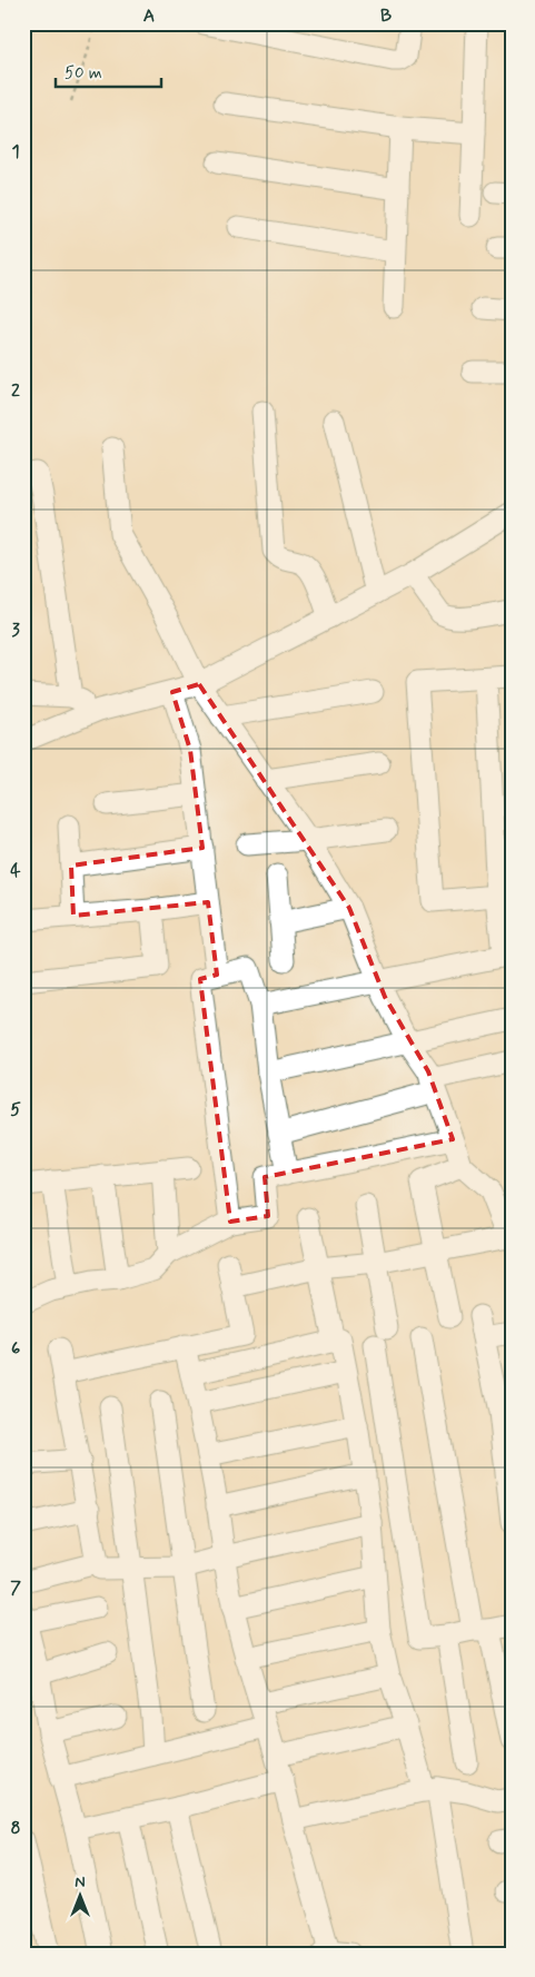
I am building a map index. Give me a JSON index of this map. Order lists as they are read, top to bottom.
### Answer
{
  "scale_bar": "50 m",
  "north": "top",
  "grid": {
    "columns": ["A", "B"],
    "rows": [
      "1",
      "2",
      "3",
      "4",
      "5",
      "6",
      "7",
      "8"
    ]
  }
}
